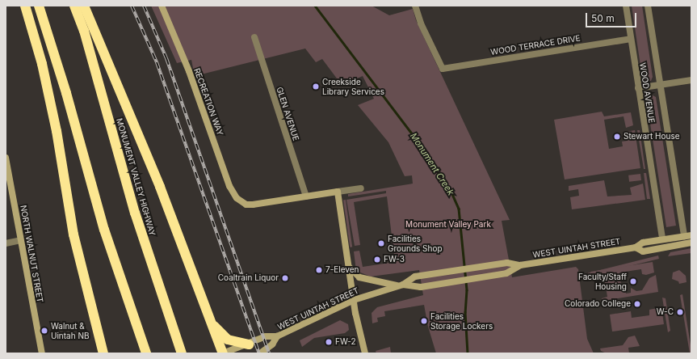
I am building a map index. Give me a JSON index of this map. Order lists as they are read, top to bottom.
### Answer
{
  "streets": {
    "highway": ["MONUMENT VALLEY HIGHWAY"],
    "main road": ["RECREATION WAY", "WEST UINTAH STREET", "NORTH WALNUT STREET"],
    "street": ["WOOD TERRACE DRIVE", "WOOD AVENUE", "GLEN AVENUE"]
  },
  "crossings": [
    ["WOOD TERRACE DRIVE", "WOOD AVENUE"],
    ["WOOD AVENUE", "WEST UINTAH STREET"],
    ["RECREATION WAY", "GLEN AVENUE"]
  ],
  "water": ["Monument Creek"],
  "parks": ["Monument Valley Park"],
  "places": [
    "Creekside Library Services",
    "Stewart House",
    "Facilities Grounds Shop",
    "FW-3",
    "7-Eleven",
    "Coaltrain Liquor",
    "Faculty/Staff Housing",
    "Colorado College",
    "W-C",
    "Facilities Storage Lockers",
    "Walnut & Uintah NB",
    "FW-2"
  ],
  "scale_bar": "50 m"
}
